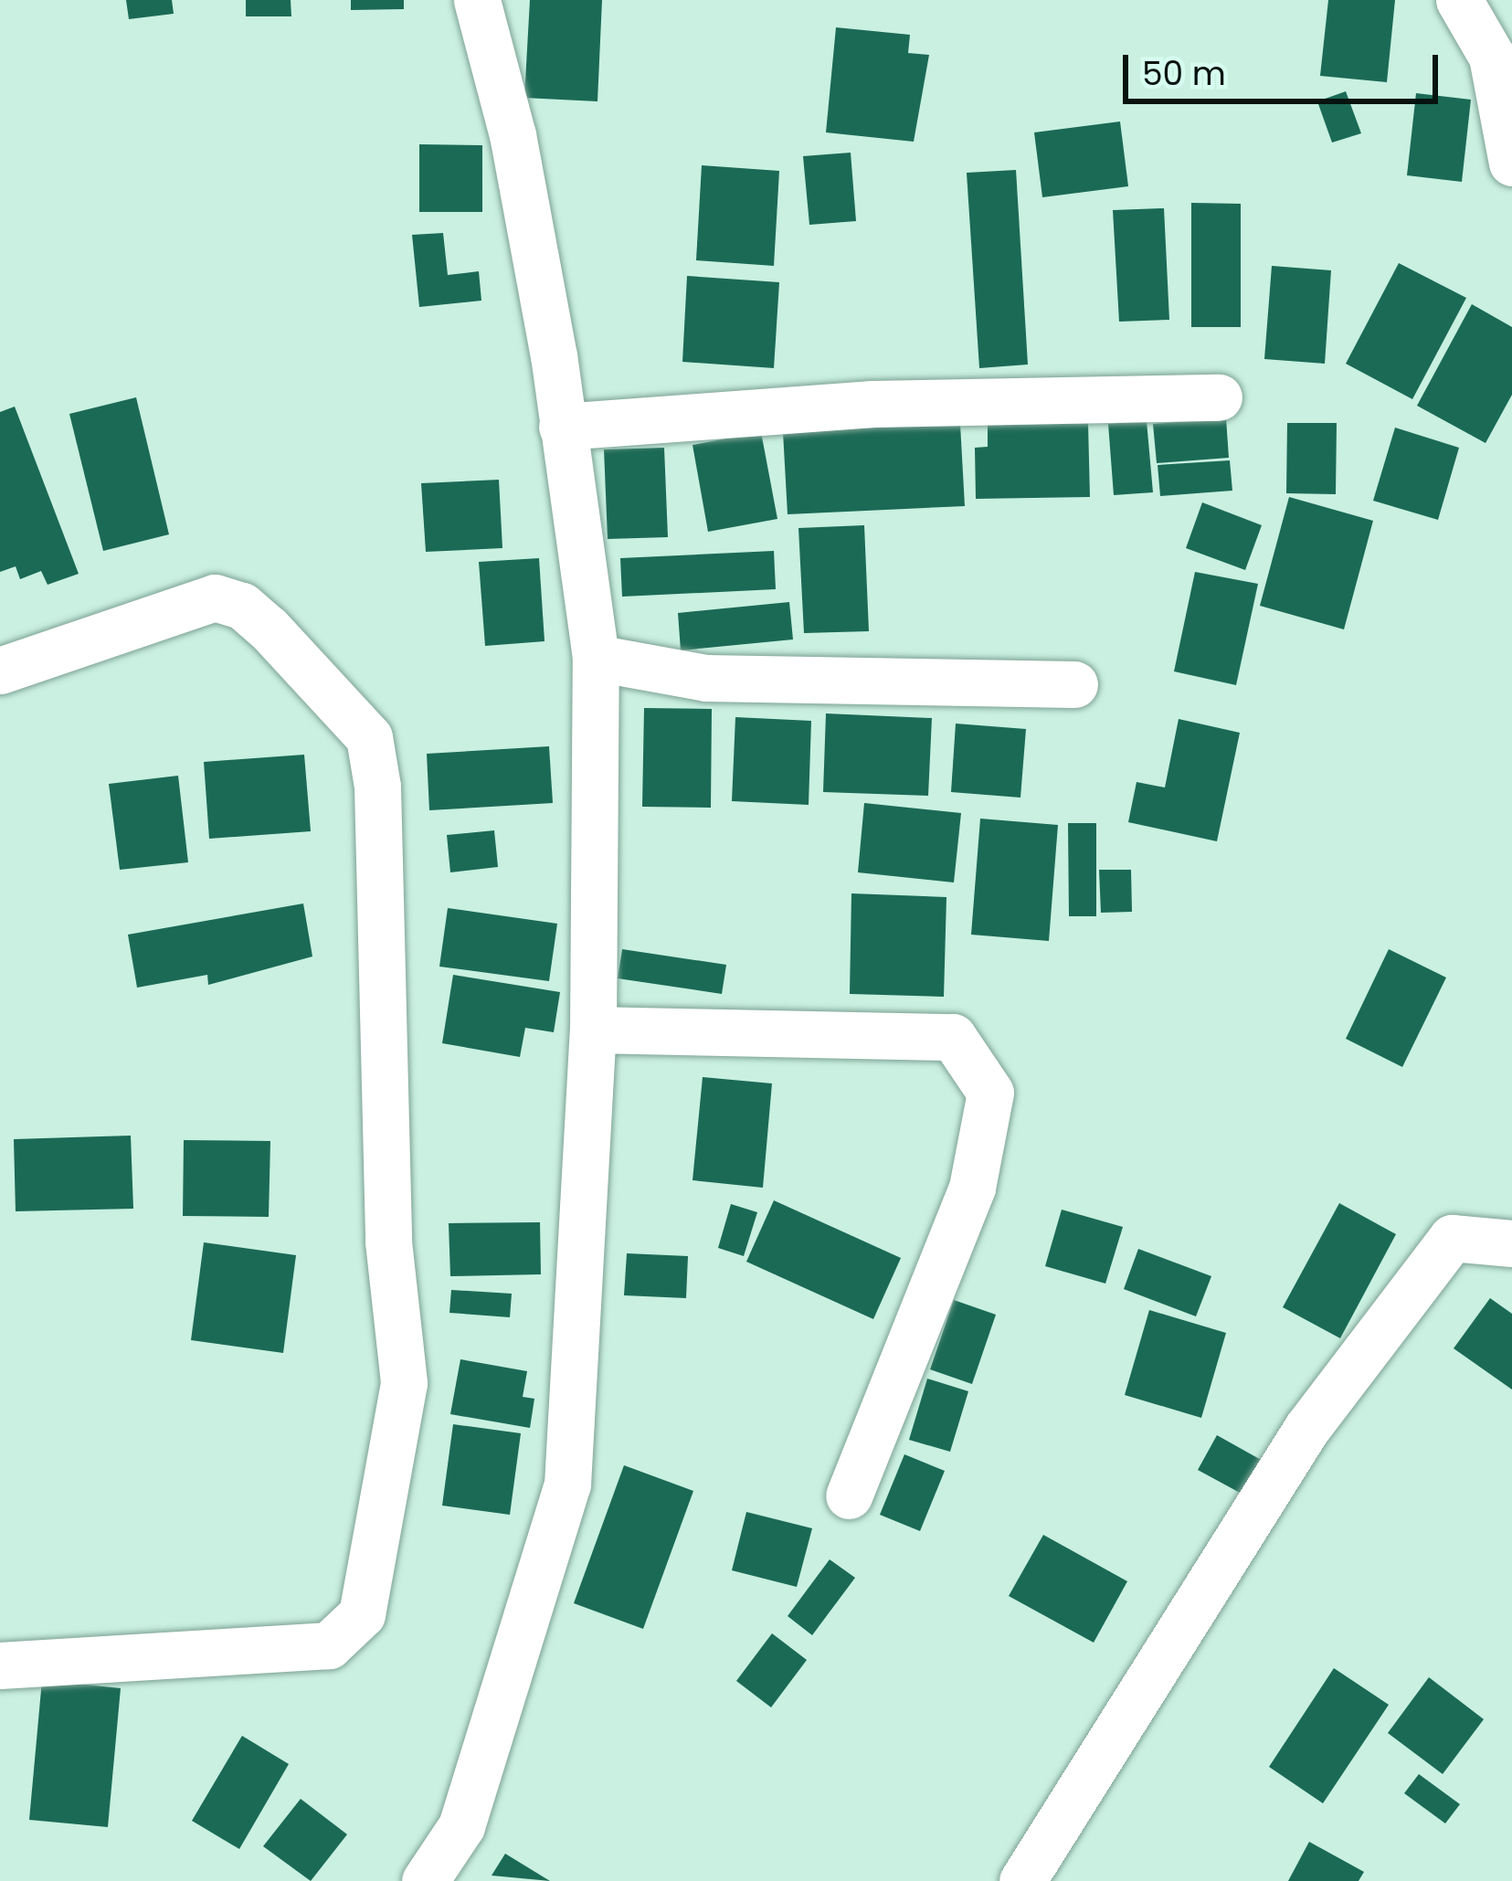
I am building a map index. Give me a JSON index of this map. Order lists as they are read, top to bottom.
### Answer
{
  "scale_bar": "50 m"
}
